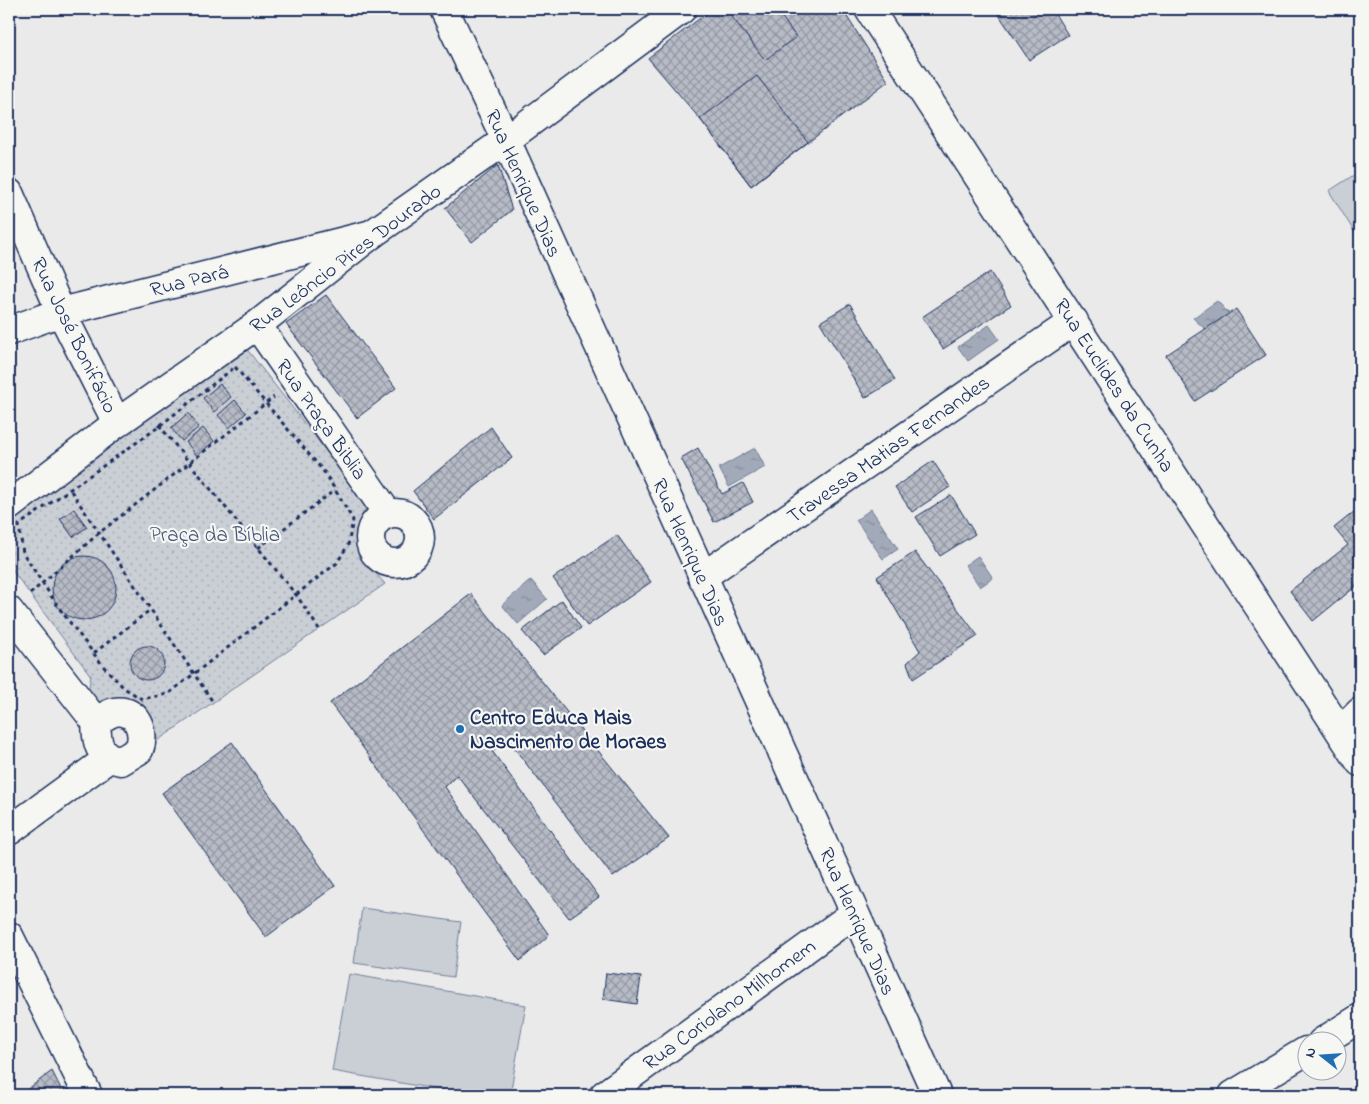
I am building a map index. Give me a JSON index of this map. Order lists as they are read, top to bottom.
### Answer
{
  "streets": {
    "street": [
      "Rua Henrique Dias",
      "Rua Leôncio Pires Dourado",
      "Rua Pará",
      "Rua José Bonifácio",
      "Rua Euclides da Cunha",
      "Rua Praça Biblia",
      "Travessa Matias Fernandes",
      "Rua Coriolano Milhomem"
    ]
  },
  "crossings": [
    ["Rua Henrique Dias", "Rua Leôncio Pires Dourado"],
    ["Rua Henrique Dias", "Travessa Matias Fernandes"],
    ["Rua Henrique Dias", "Rua Coriolano Milhomem"],
    ["Rua Leôncio Pires Dourado", "Rua Pará"],
    ["Rua Leôncio Pires Dourado", "Rua José Bonifácio"],
    ["Rua Leôncio Pires Dourado", "Rua Praça Biblia"],
    ["Rua Pará", "Rua José Bonifácio"],
    ["Rua Euclides da Cunha", "Travessa Matias Fernandes"]
  ],
  "parks": ["Praça da Bíblia"],
  "places": ["Centro Educa Mais Nascimento de Moraes"],
  "north": "left"
}
